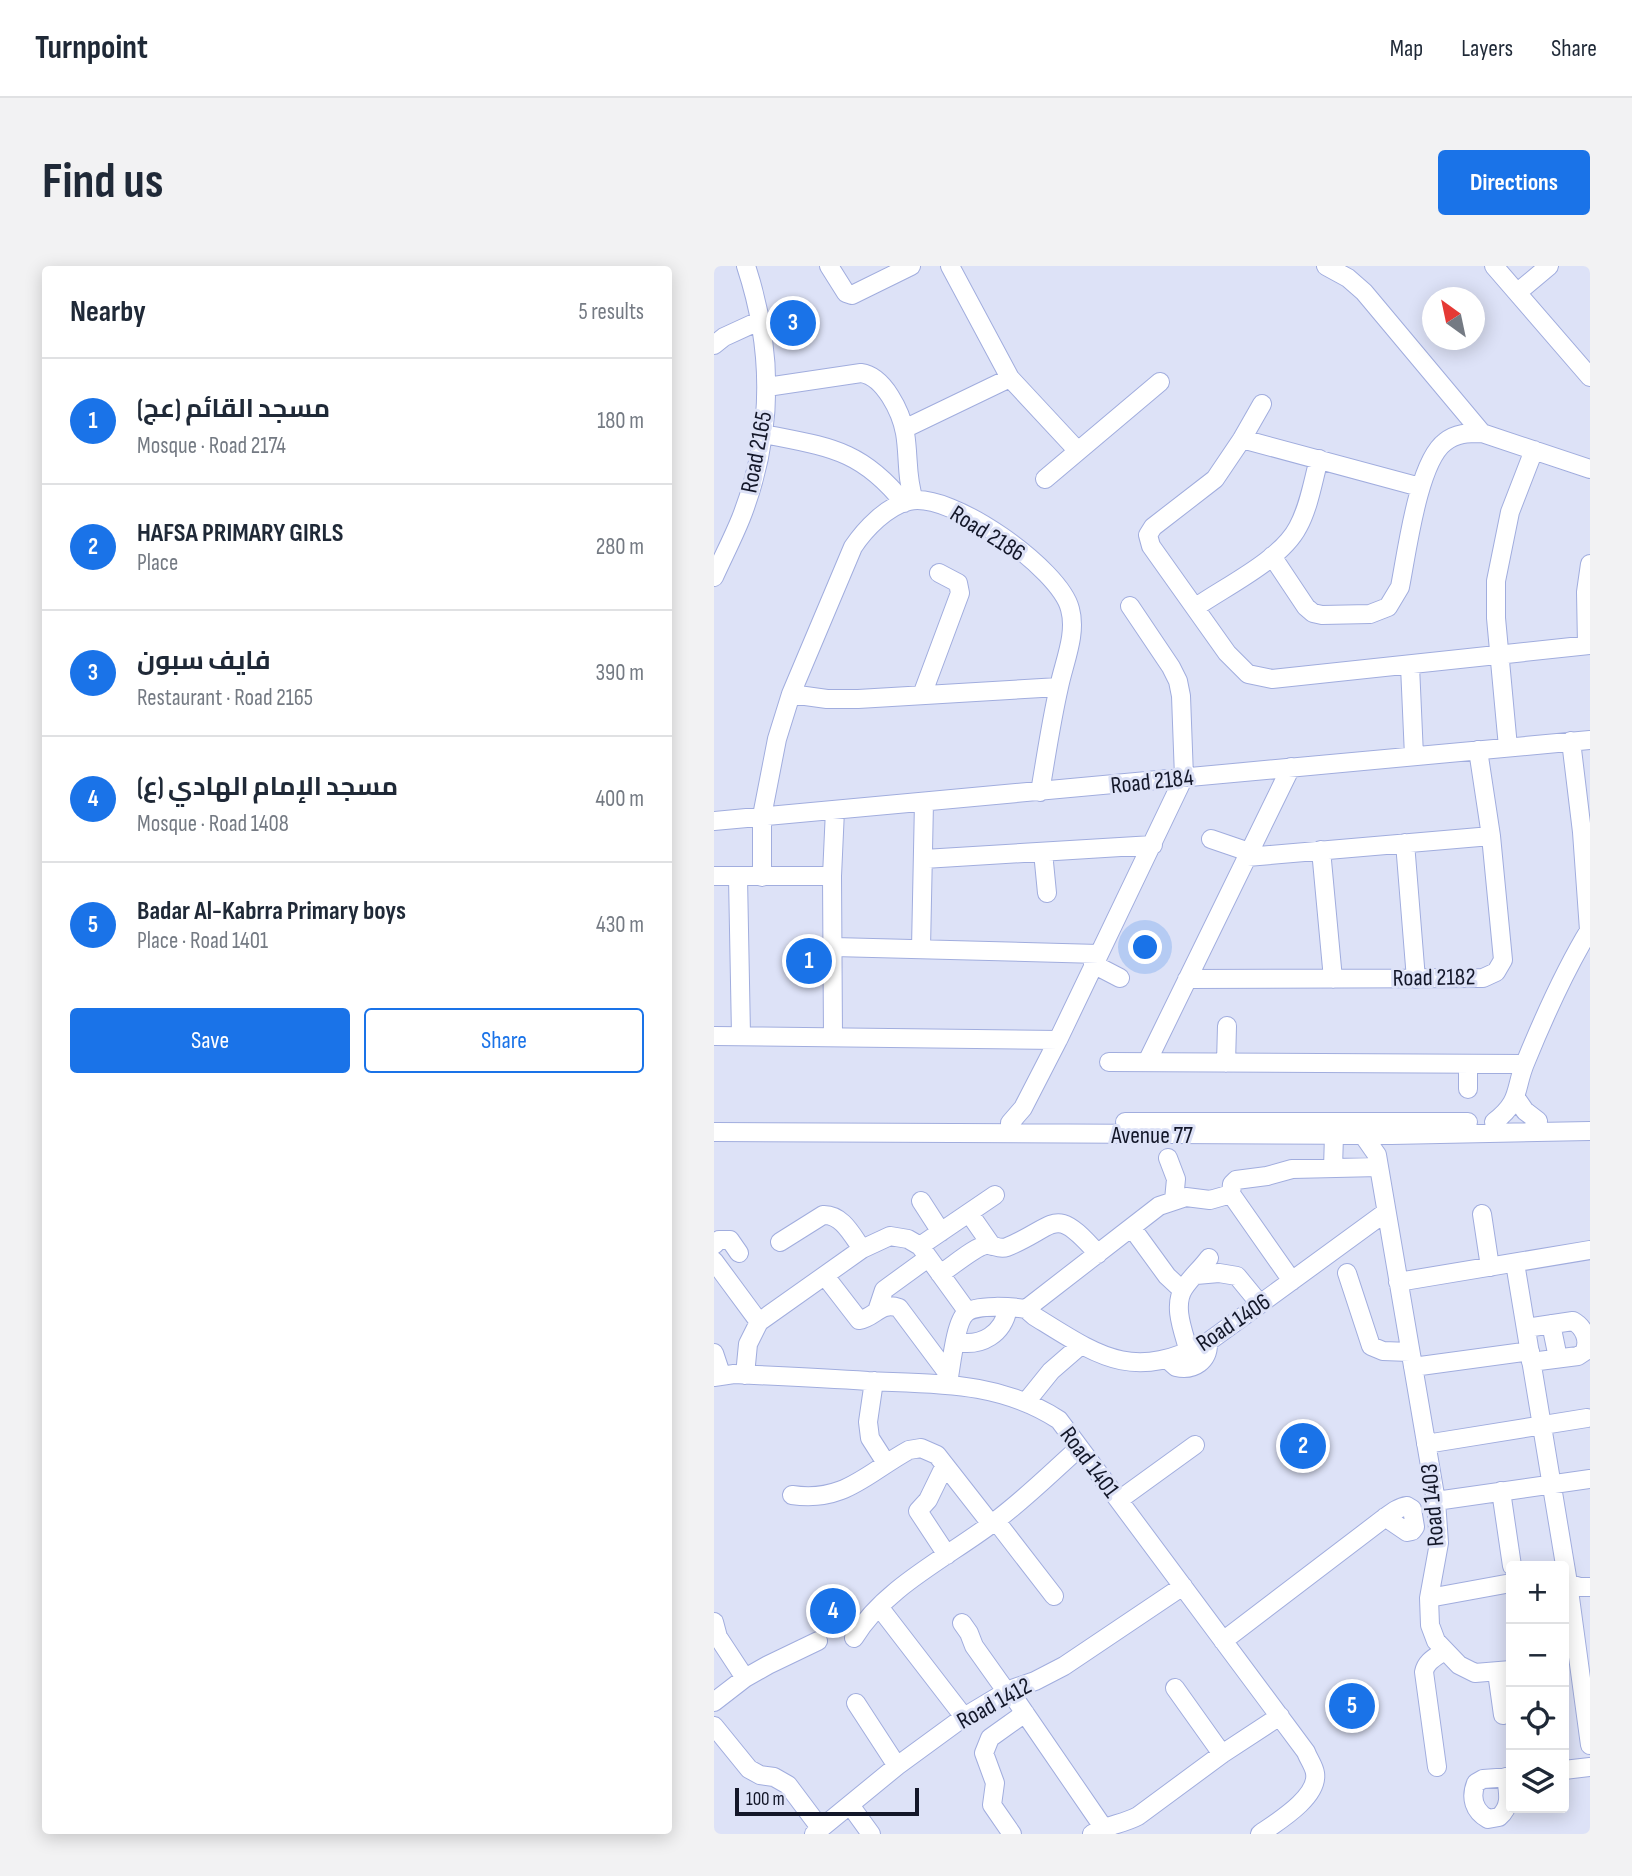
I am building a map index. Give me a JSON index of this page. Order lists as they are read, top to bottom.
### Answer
{
  "streets": {
    "street": [
      "Road 2165",
      "Road 2186",
      "Road 2184",
      "Road 2182",
      "Avenue 77",
      "Road 1406",
      "Road 1401",
      "Road 1403",
      "Road 1412"
    ]
  },
  "crossings": [
    ["Road 2186", "Road 2184"],
    ["Road 2184", "Road 2182"],
    ["Avenue 77", "Road 1403"],
    ["Road 1406", "Road 1403"],
    ["Road 1401", "Road 1412"]
  ],
  "scale_bar": "100 m",
  "north": "top left",
  "page": {
    "header": "Turnpoint",
    "nav": ["Map", "Layers", "Share"],
    "buttons": [
      "Directions",
      ["Save", "Share"]
    ],
    "title": "Find us",
    "heading": ["Nearby", "5 results"],
    "pins": [
      "3",
      "1",
      "2",
      "4",
      "5"
    ],
    "list": [
      {
        "mark": "1",
        "name": "مسجد القائم (عج)",
        "note": "Mosque · Road 2174",
        "value": "180 m"
      },
      {
        "mark": "2",
        "name": "HAFSA PRIMARY GIRLS",
        "note": "Place",
        "value": "280 m"
      },
      {
        "mark": "3",
        "name": "فايف سبون",
        "note": "Restaurant · Road 2165",
        "value": "390 m"
      },
      {
        "mark": "4",
        "name": "مسجد الإمام الهادي (ع)",
        "note": "Mosque · Road 1408",
        "value": "400 m"
      },
      {
        "mark": "5",
        "name": "Badar Al-Kabrra Primary boys",
        "note": "Place · Road 1401",
        "value": "430 m"
      }
    ],
    "map_buttons": ["+", "−"],
    "scale": "100 m"
  }
}
